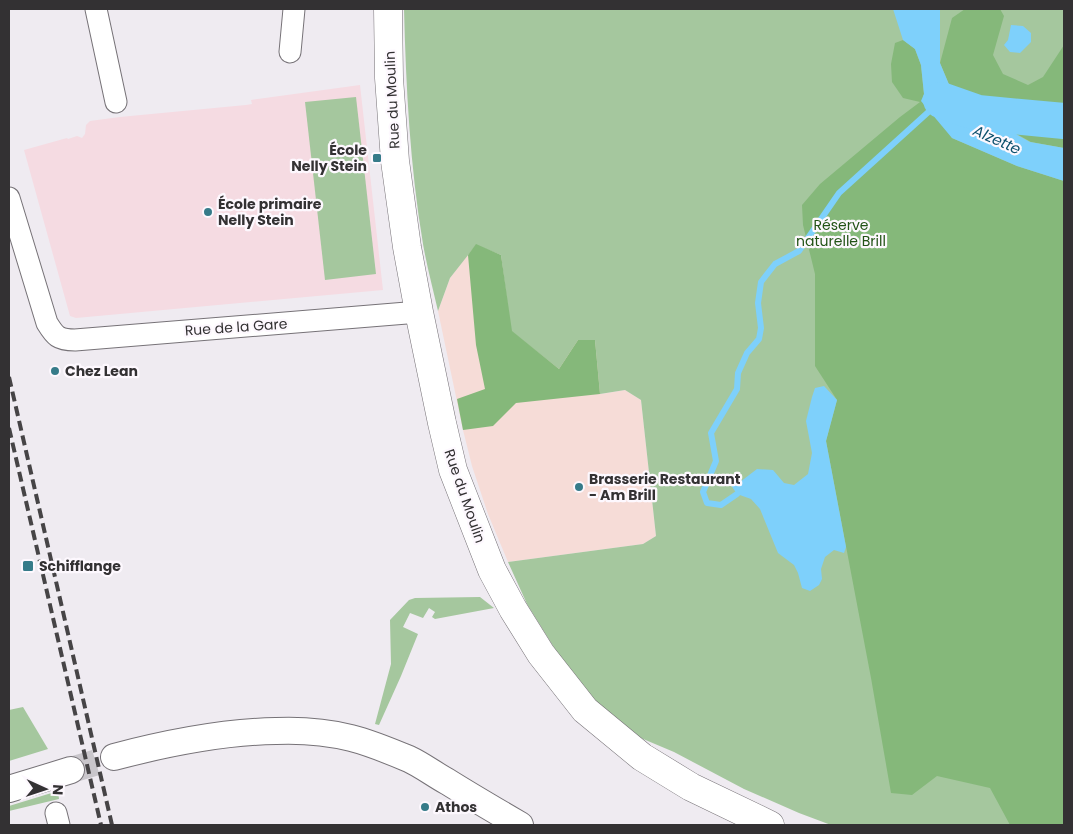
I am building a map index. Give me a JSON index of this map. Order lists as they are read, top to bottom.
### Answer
{
  "streets": {
    "main road": ["Rue du Moulin"],
    "street": ["Rue de la Gare"]
  },
  "crossings": [
    ["Rue du Moulin", "Rue de la Gare"]
  ],
  "water": ["Alzette"],
  "parks": ["Réserve naturelle Brill"],
  "places": {
    "transit": ["École Nelly Stein", "Schifflange"],
    "other": [
      "École primaire Nelly Stein",
      "Chez Lean",
      "Brasserie Restaurant - Am Brill",
      "Athos"
    ]
  },
  "north": "right"
}
